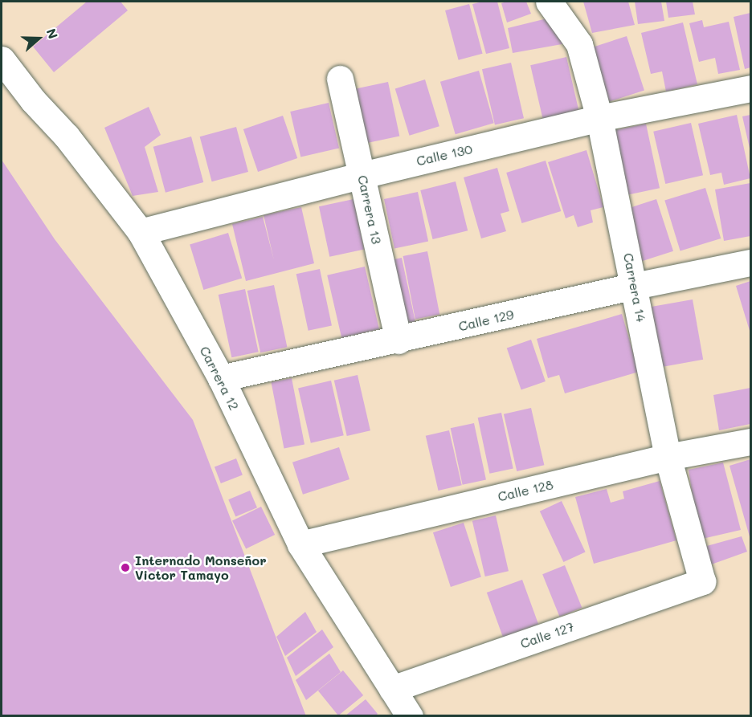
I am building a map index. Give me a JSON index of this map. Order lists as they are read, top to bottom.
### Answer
{
  "streets": {
    "street": [
      "Calle 130",
      "Carrera 13",
      "Carrera 14",
      "Calle 129",
      "Carrera 12",
      "Calle 128",
      "Calle 127"
    ]
  },
  "crossings": [
    ["Calle 130", "Carrera 13"],
    ["Calle 130", "Carrera 14"],
    ["Calle 130", "Carrera 12"],
    ["Carrera 13", "Calle 129"],
    ["Carrera 14", "Calle 129"],
    ["Carrera 14", "Calle 128"],
    ["Carrera 14", "Calle 127"],
    ["Calle 129", "Carrera 12"],
    ["Carrera 12", "Calle 128"],
    ["Carrera 12", "Calle 127"]
  ],
  "places": ["Internado Monseñor Victor Tamayo"],
  "north": "right"
}
